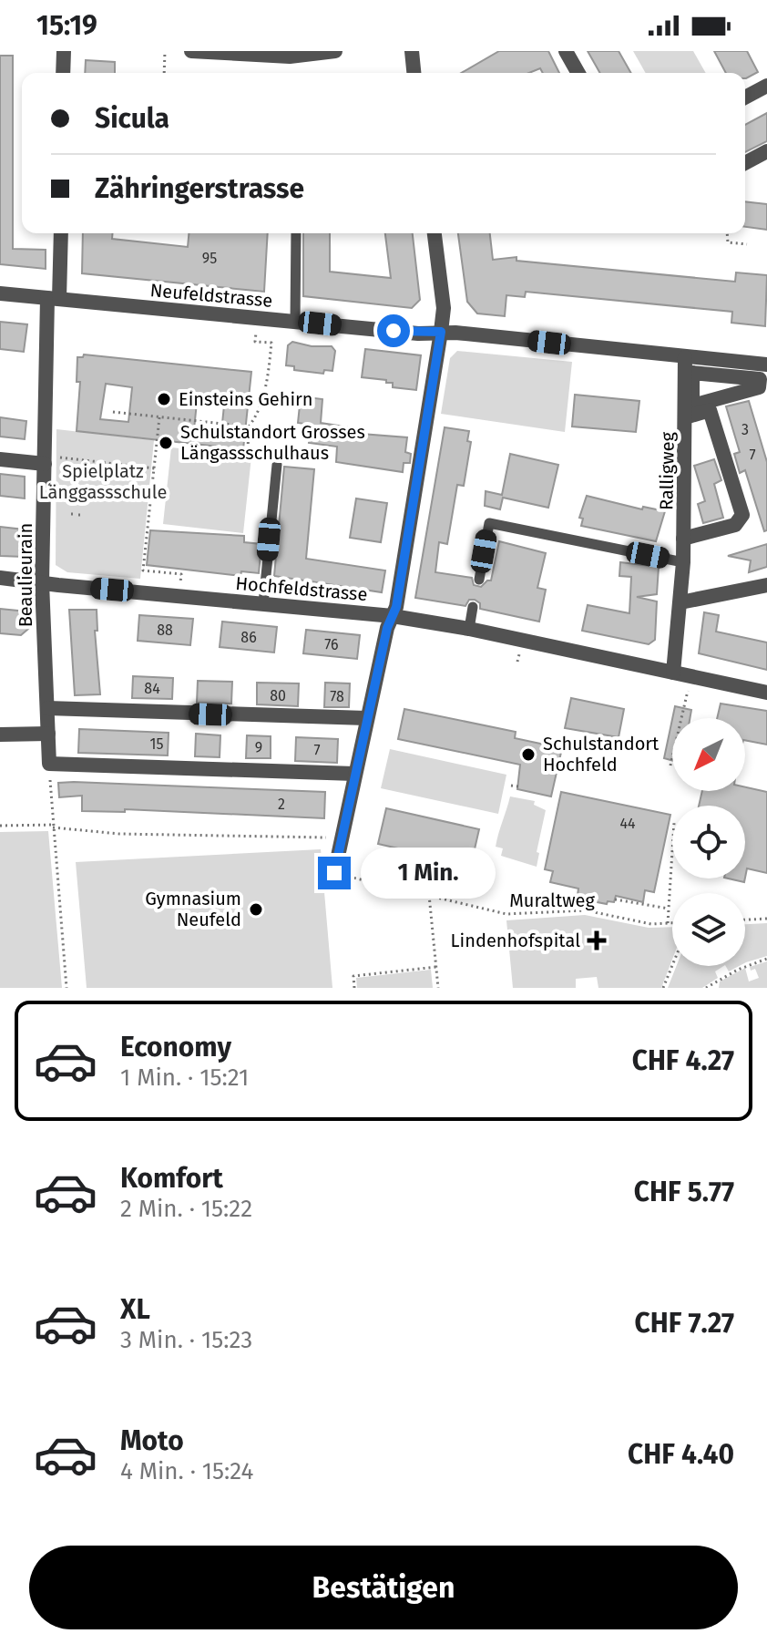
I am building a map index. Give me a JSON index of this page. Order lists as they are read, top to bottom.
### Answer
{
  "streets": {
    "street": [
      "Neufeldstrasse",
      "Ralligweg",
      "Beaulieurain",
      "Hochfeldstrasse"
    ],
    "path": ["Muraltweg"]
  },
  "crossings": [
    ["Neufeldstrasse", "Ralligweg"],
    ["Neufeldstrasse", "Beaulieurain"],
    ["Ralligweg", "Hochfeldstrasse"],
    ["Beaulieurain", "Hochfeldstrasse"]
  ],
  "parks": ["Spielplatz Länggassschule"],
  "places": {
    "other": [
      "Einsteins Gehirn",
      "Schulstandort Grosses Längassschulhaus",
      "Schulstandort Hochfeld",
      "Gymnasium Neufeld"
    ],
    "health": ["Lindenhofspital"]
  },
  "house_numbers": [
    "95",
    "3",
    "7",
    "88",
    "86",
    "76",
    "84",
    "80",
    "78",
    "15",
    "9",
    "7",
    "2",
    "44"
  ],
  "north": "bottom left",
  "page": {
    "status": "15:19",
    "banner": ["Sicula", "Zähringerstrasse"],
    "bubble": "1 Min.",
    "list": [
      {
        "name": "Economy",
        "note": "1 Min. · 15:21",
        "value": "CHF 4.27"
      },
      {
        "name": "Komfort",
        "note": "2 Min. · 15:22",
        "value": "CHF 5.77"
      },
      {
        "name": "XL",
        "note": "3 Min. · 15:23",
        "value": "CHF 7.27"
      },
      {
        "name": "Moto",
        "note": "4 Min. · 15:24",
        "value": "CHF 4.40"
      }
    ],
    "buttons": "Bestätigen"
  }
}
